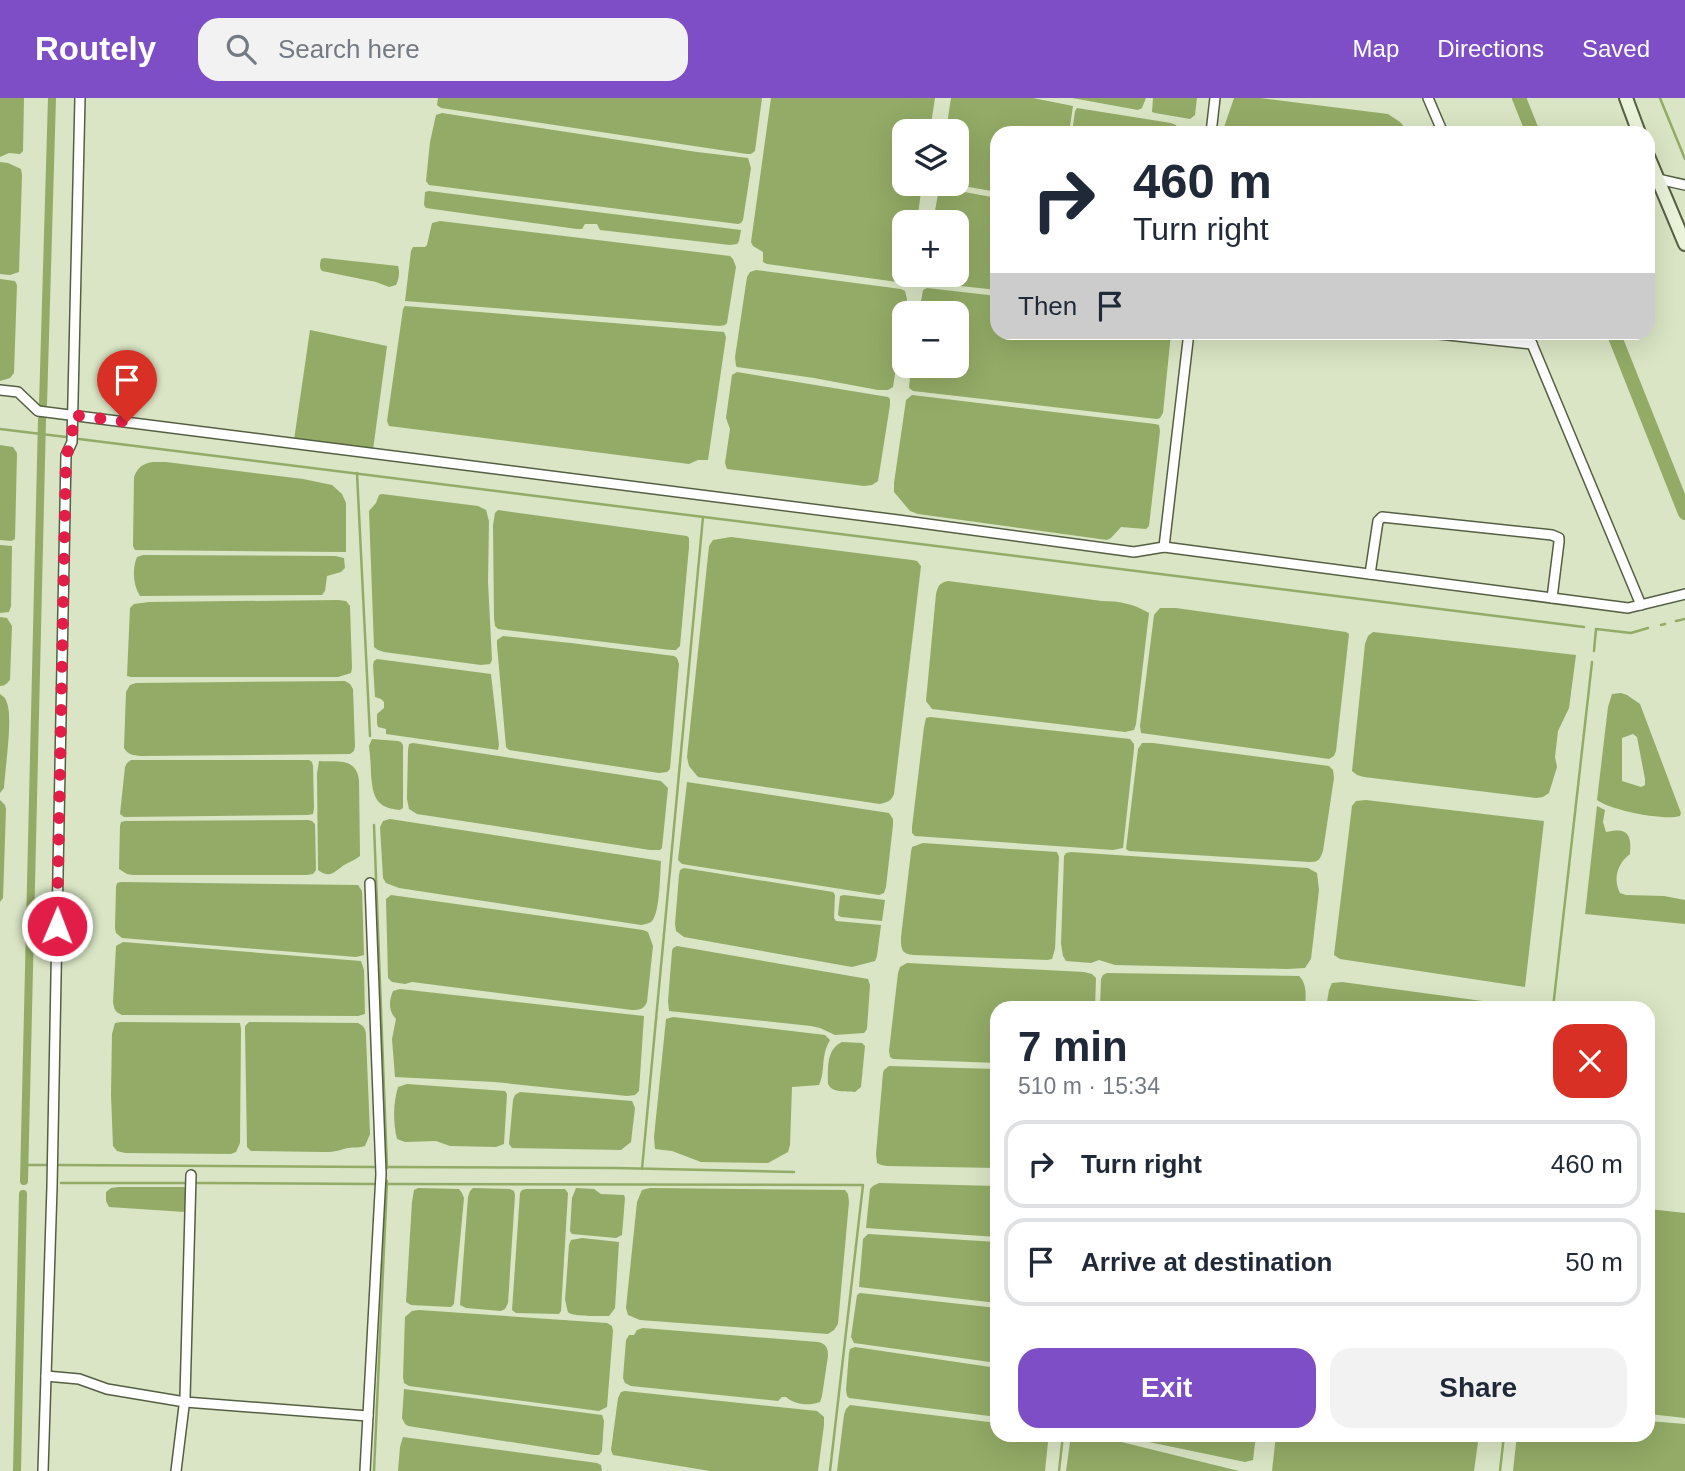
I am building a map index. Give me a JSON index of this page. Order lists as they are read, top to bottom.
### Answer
{
  "page": {
    "header": "Routely",
    "search": "Search here",
    "nav": ["Map", "Directions", "Saved"],
    "map_buttons": ["+", "−"],
    "turn": ["460 m", "Turn right"],
    "then": "Then",
    "heading": ["7 min", "510 m · 15:34"],
    "list": [
      {
        "name": "Turn right",
        "value": "460 m"
      },
      {
        "name": "Arrive at destination",
        "value": "50 m"
      }
    ],
    "buttons": ["Exit", "Share"]
  }
}
